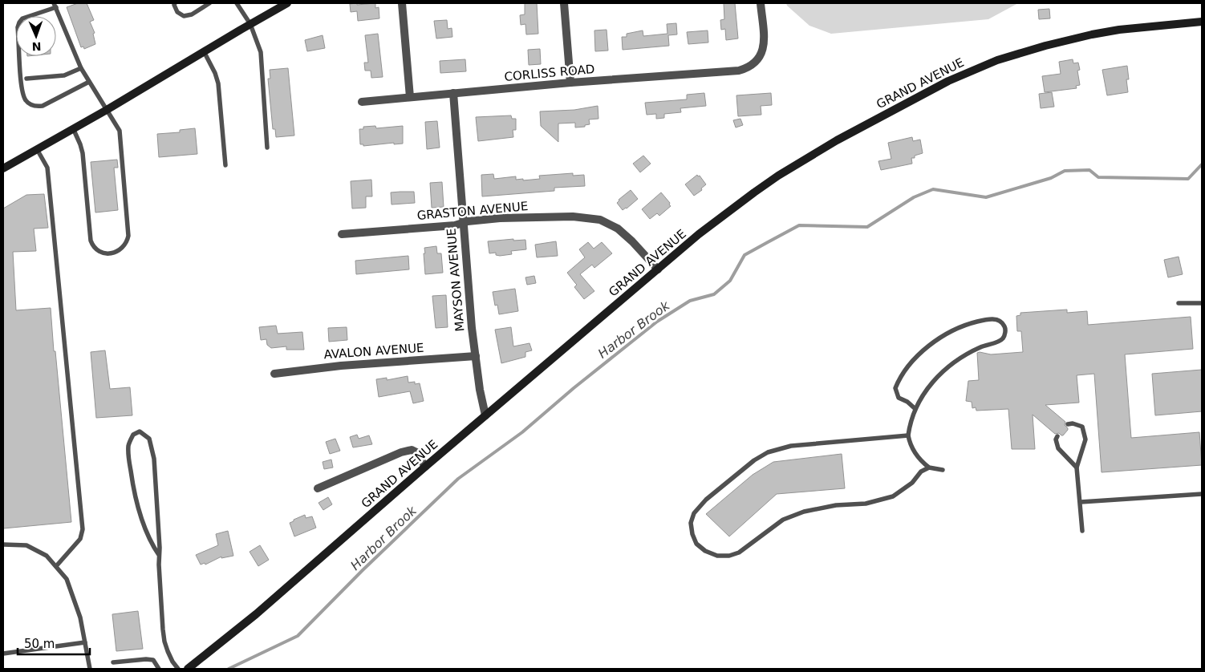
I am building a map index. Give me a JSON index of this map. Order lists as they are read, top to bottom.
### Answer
{
  "streets": {
    "street": [
      "CORLISS ROAD",
      "GRAND AVENUE",
      "GRASTON AVENUE",
      "MAYSON AVENUE",
      "AVALON AVENUE"
    ]
  },
  "crossings": [
    ["CORLISS ROAD", "MAYSON AVENUE"],
    ["GRAND AVENUE", "GRASTON AVENUE"],
    ["GRAND AVENUE", "MAYSON AVENUE"],
    ["GRASTON AVENUE", "MAYSON AVENUE"],
    ["MAYSON AVENUE", "AVALON AVENUE"]
  ],
  "water": ["Harbor Brook"],
  "scale_bar": "50 m",
  "north": "bottom"
}
